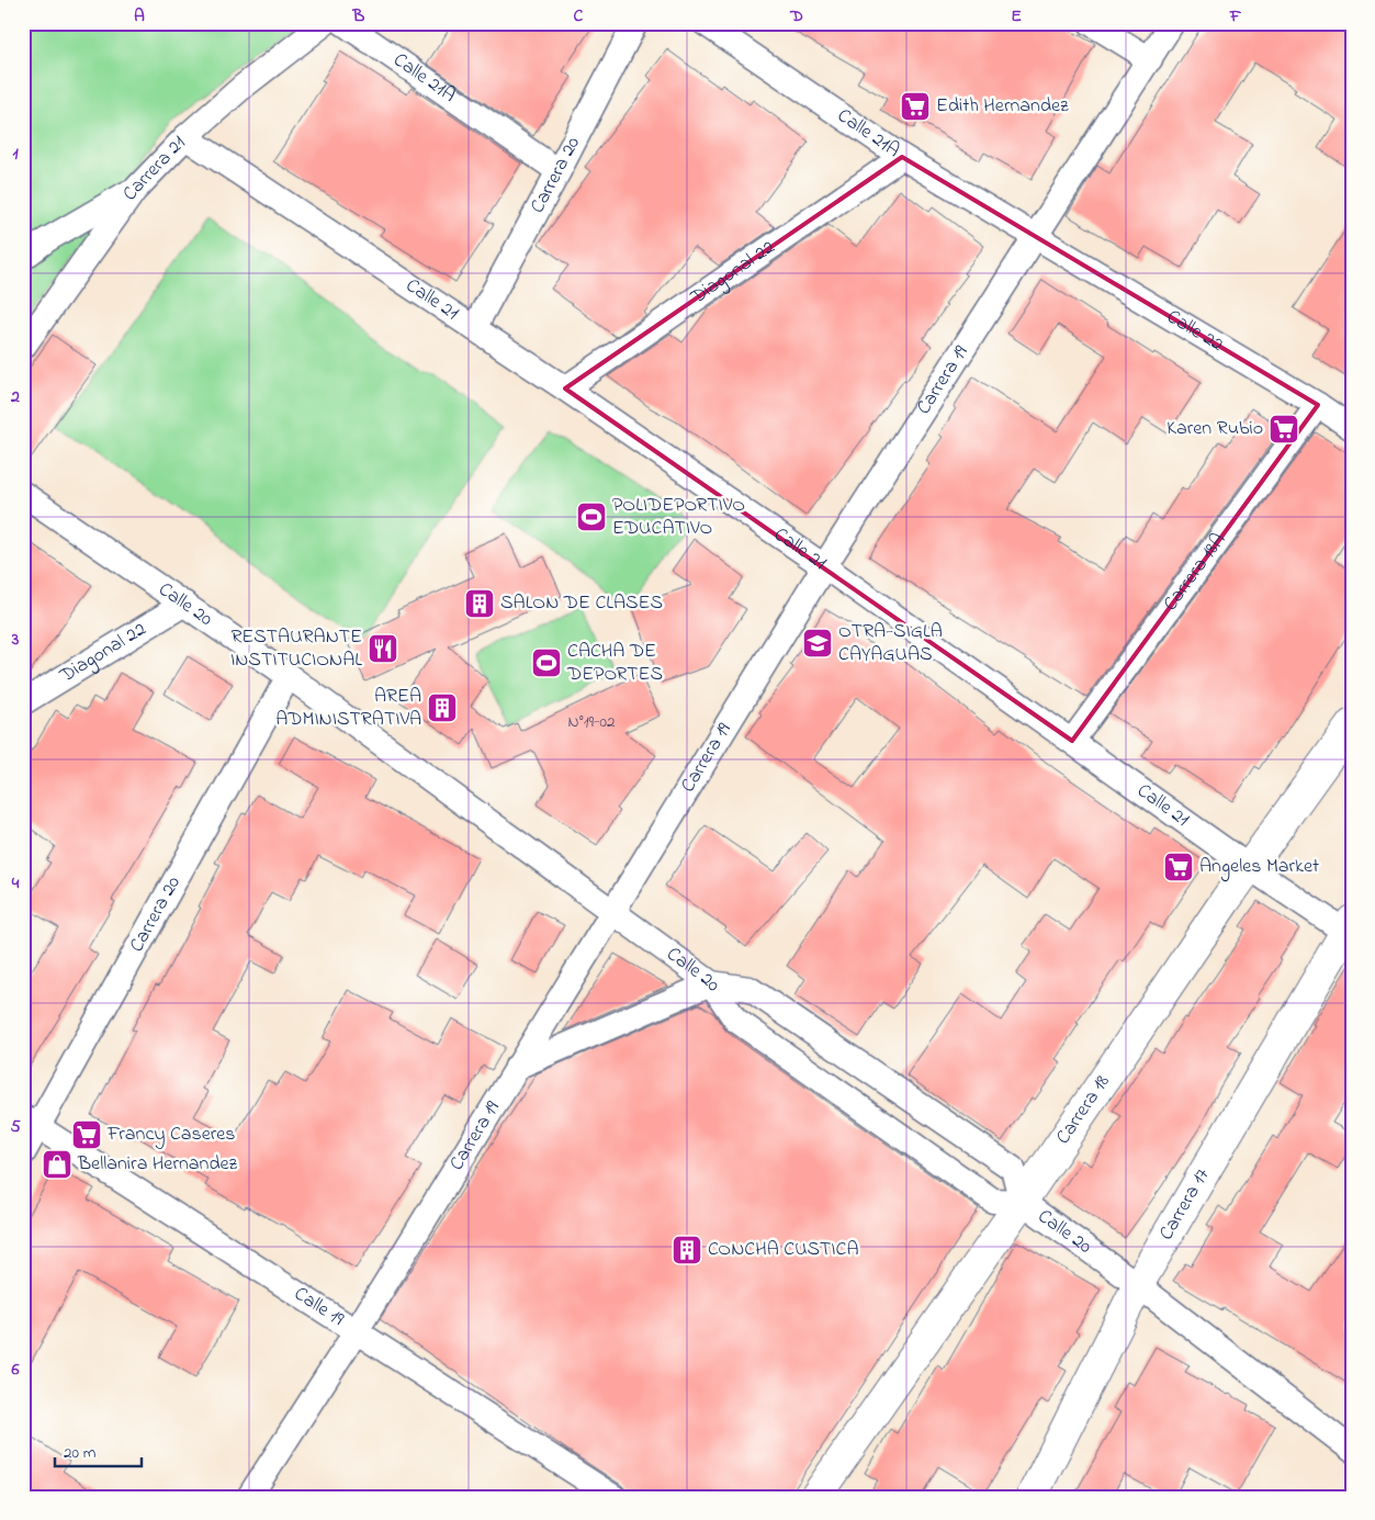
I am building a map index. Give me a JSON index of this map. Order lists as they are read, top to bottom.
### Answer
{
  "streets": {
    "street": [
      "Calle 21A",
      "Carrera 21",
      "Carrera 20",
      "Diagonal 22",
      "Calle 21",
      "Calle 22",
      "Carrera 19",
      "Carrera 18A",
      "Calle 20",
      "Carrera 18",
      "Carrera 17",
      "Calle 19"
    ]
  },
  "crossings": [
    ["Calle 21A", "Carrera 20"],
    ["Calle 21A", "Diagonal 22"],
    ["Calle 21A", "Calle 22"],
    ["Calle 21A", "Carrera 19"],
    ["Carrera 21", "Calle 21"],
    ["Carrera 20", "Calle 21"],
    ["Carrera 20", "Calle 20"],
    ["Carrera 20", "Calle 19"],
    ["Diagonal 22", "Calle 21"],
    ["Diagonal 22", "Calle 20"],
    ["Calle 21", "Carrera 19"],
    ["Calle 21", "Carrera 18A"],
    ["Calle 21", "Carrera 18"],
    ["Calle 21", "Carrera 17"],
    ["Calle 22", "Carrera 19"],
    ["Calle 22", "Carrera 18A"],
    ["Carrera 19", "Calle 20"],
    ["Carrera 19", "Calle 19"],
    ["Calle 20", "Carrera 18"],
    ["Calle 20", "Carrera 17"]
  ],
  "places": {
    "supermarket": [
      "Edith Hernandez",
      "Karen Rubio",
      "Angeles Market",
      "Francy Caseres"
    ],
    "sports": ["POLIDEPORTIVO EDUCATIVO", "CACHA DE DEPORTES"],
    "building": ["SALON DE CLASES", "AREA ADMINISTRATIVA", "CONCHA CUSTICA"],
    "school or university": ["OTRA-SIGLA CAYAGUAS"],
    "restaurant": ["RESTAURANTE INSTITUCIONAL"],
    "shop": ["Bellanira Hernandez"]
  },
  "house_numbers": ["N°19-02"],
  "scale_bar": "20 m",
  "grid": {
    "columns": [
      "A",
      "B",
      "C",
      "D",
      "E",
      "F"
    ],
    "rows": [
      "1",
      "2",
      "3",
      "4",
      "5",
      "6"
    ]
  }
}
